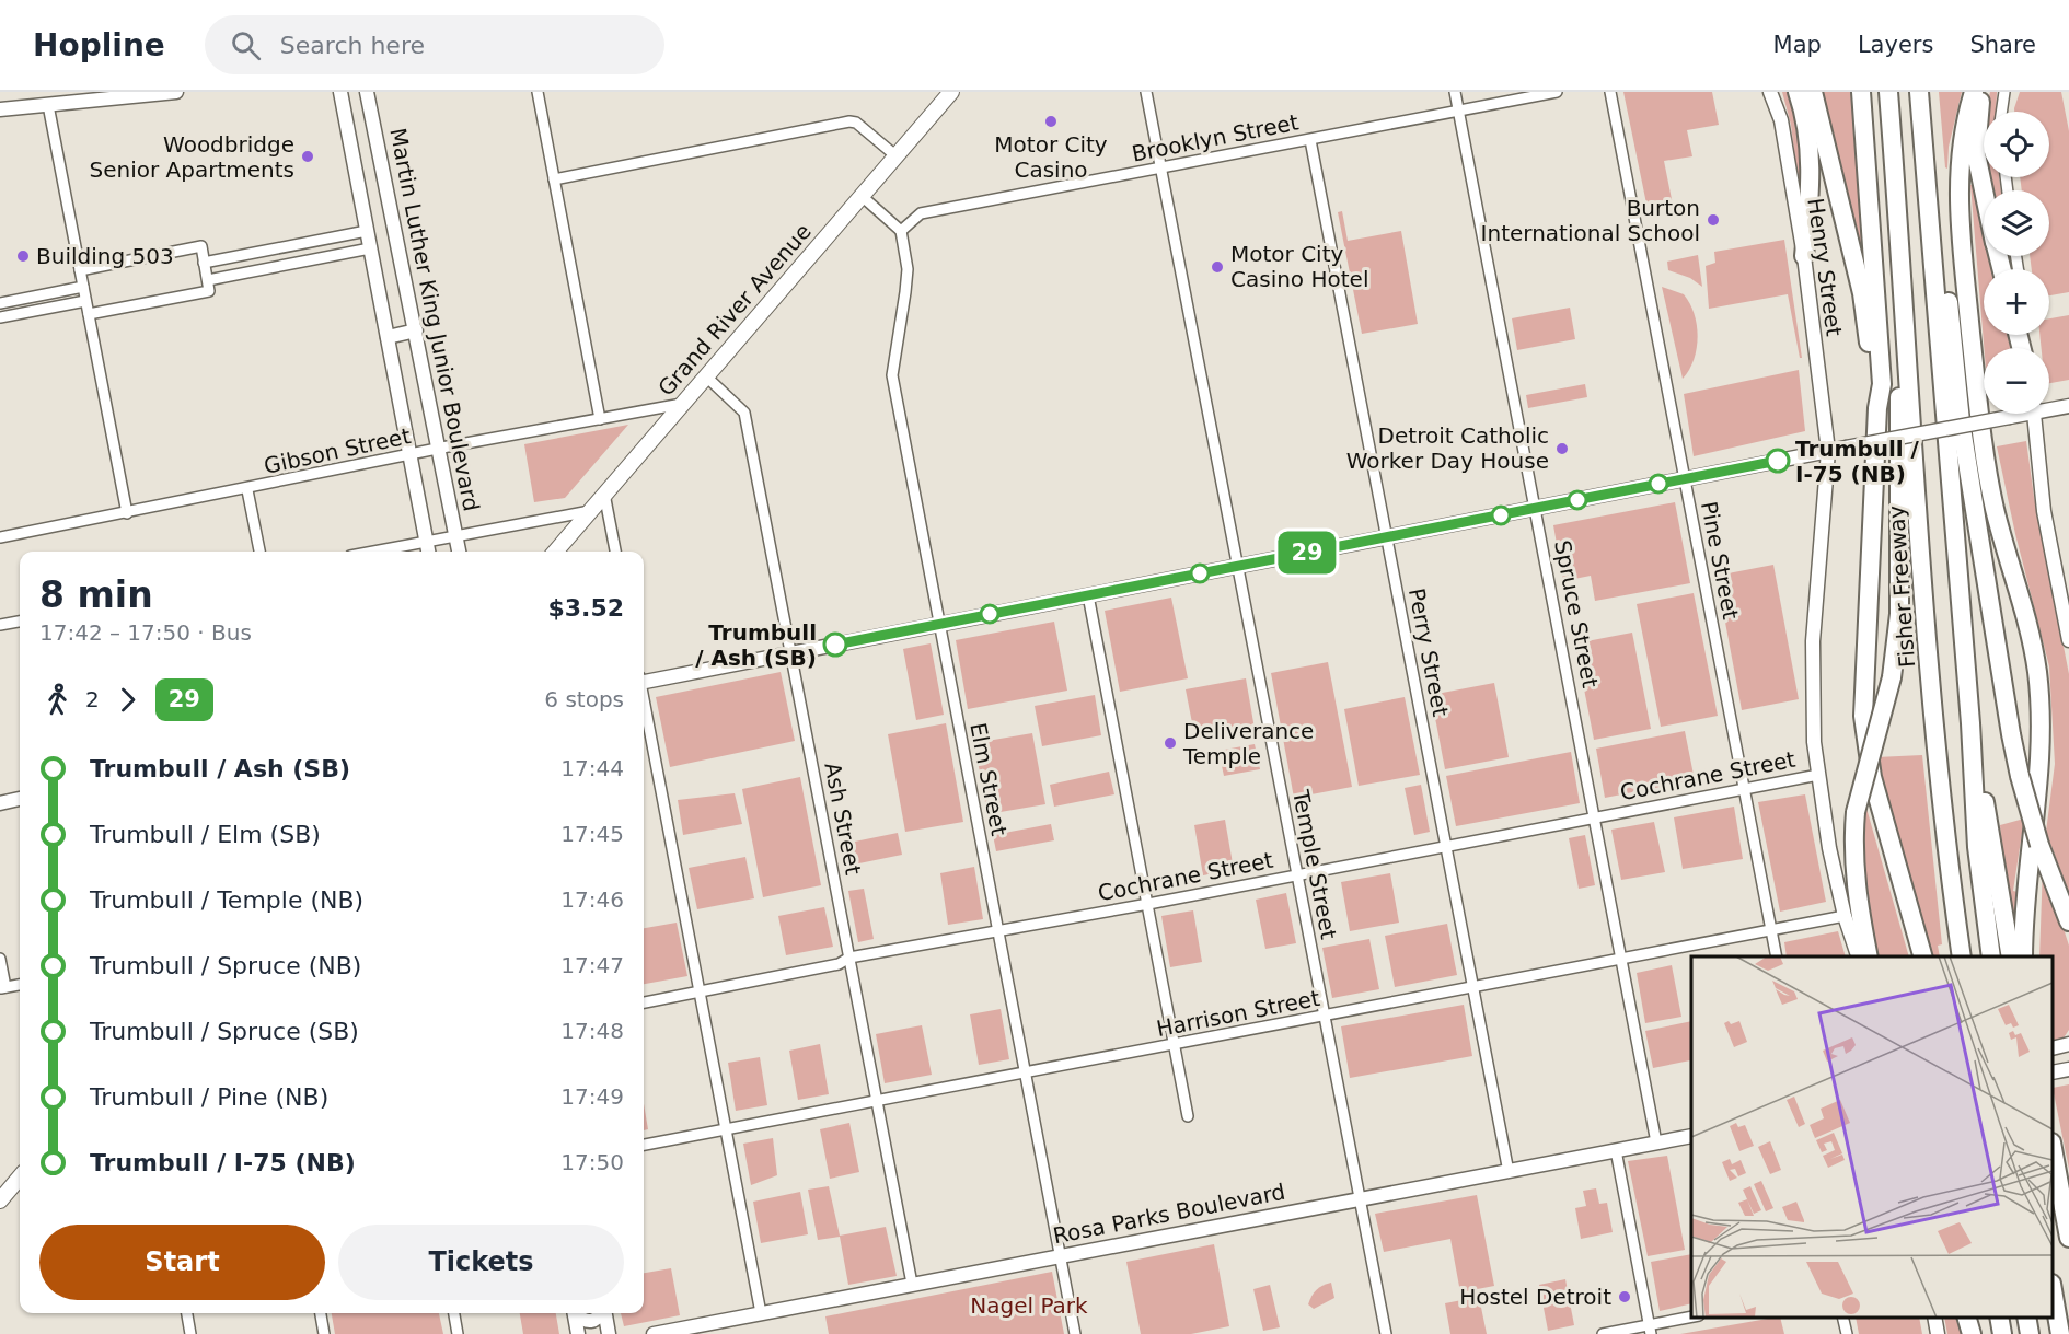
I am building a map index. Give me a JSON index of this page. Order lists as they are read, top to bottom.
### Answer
{
  "streets": {
    "highway": ["Fisher Freeway"],
    "main road": ["Grand River Avenue"],
    "street": [
      "Brooklyn Street",
      "Henry Street",
      "Martin Luther King Junior Boulevard",
      "Gibson Street",
      "Pine Street",
      "Spruce Street",
      "Perry Street",
      "Cochrane Street",
      "Elm Street",
      "Ash Street",
      "Temple Street",
      "Harrison Street",
      "Rosa Parks Boulevard"
    ]
  },
  "crossings": [
    ["Brooklyn Street", "Spruce Street"],
    ["Brooklyn Street", "Perry Street"],
    ["Brooklyn Street", "Elm Street"],
    ["Brooklyn Street", "Temple Street"],
    ["Henry Street", "Cochrane Street"],
    ["Henry Street", "Harrison Street"],
    ["Grand River Avenue", "Gibson Street"],
    ["Grand River Avenue", "Ash Street"],
    ["Martin Luther King Junior Boulevard", "Gibson Street"],
    ["Pine Street", "Cochrane Street"],
    ["Pine Street", "Harrison Street"],
    ["Spruce Street", "Cochrane Street"],
    ["Spruce Street", "Harrison Street"],
    ["Spruce Street", "Rosa Parks Boulevard"],
    ["Perry Street", "Cochrane Street"],
    ["Perry Street", "Harrison Street"],
    ["Perry Street", "Rosa Parks Boulevard"],
    ["Cochrane Street", "Elm Street"],
    ["Cochrane Street", "Ash Street"],
    ["Cochrane Street", "Temple Street"],
    ["Elm Street", "Harrison Street"],
    ["Elm Street", "Rosa Parks Boulevard"],
    ["Ash Street", "Harrison Street"],
    ["Ash Street", "Rosa Parks Boulevard"],
    ["Temple Street", "Harrison Street"],
    ["Temple Street", "Rosa Parks Boulevard"]
  ],
  "parks": ["Nagel Park"],
  "places": [
    "Motor City Casino",
    "Woodbridge Senior Apartments",
    "Burton International School",
    "Building 503",
    "Motor City Casino Hotel",
    "Detroit Catholic Worker Day House",
    "Trumbull / I-75 (NB)",
    "Trumbull / Ash (SB)",
    "Deliverance Temple",
    "Hostel Detroit"
  ],
  "lines": ["bus line 29"],
  "page": {
    "header": "Hopline",
    "search": "Search here",
    "nav": ["Map", "Layers", "Share"],
    "on_map": "29",
    "map_buttons": ["+", "−"],
    "heading": ["8 min", "17:42 – 17:50 · Bus", "$3.52"],
    "legs": ["2", "29", "6 stops"],
    "list": [
      {
        "name": "Trumbull / Ash (SB)",
        "value": "17:44"
      },
      {
        "name": "Trumbull / Elm (SB)",
        "value": "17:45"
      },
      {
        "name": "Trumbull / Temple (NB)",
        "value": "17:46"
      },
      {
        "name": "Trumbull / Spruce (NB)",
        "value": "17:47"
      },
      {
        "name": "Trumbull / Spruce (SB)",
        "value": "17:48"
      },
      {
        "name": "Trumbull / Pine (NB)",
        "value": "17:49"
      },
      {
        "name": "Trumbull / I-75 (NB)",
        "value": "17:50"
      }
    ],
    "buttons": ["Start", "Tickets"]
  }
}
